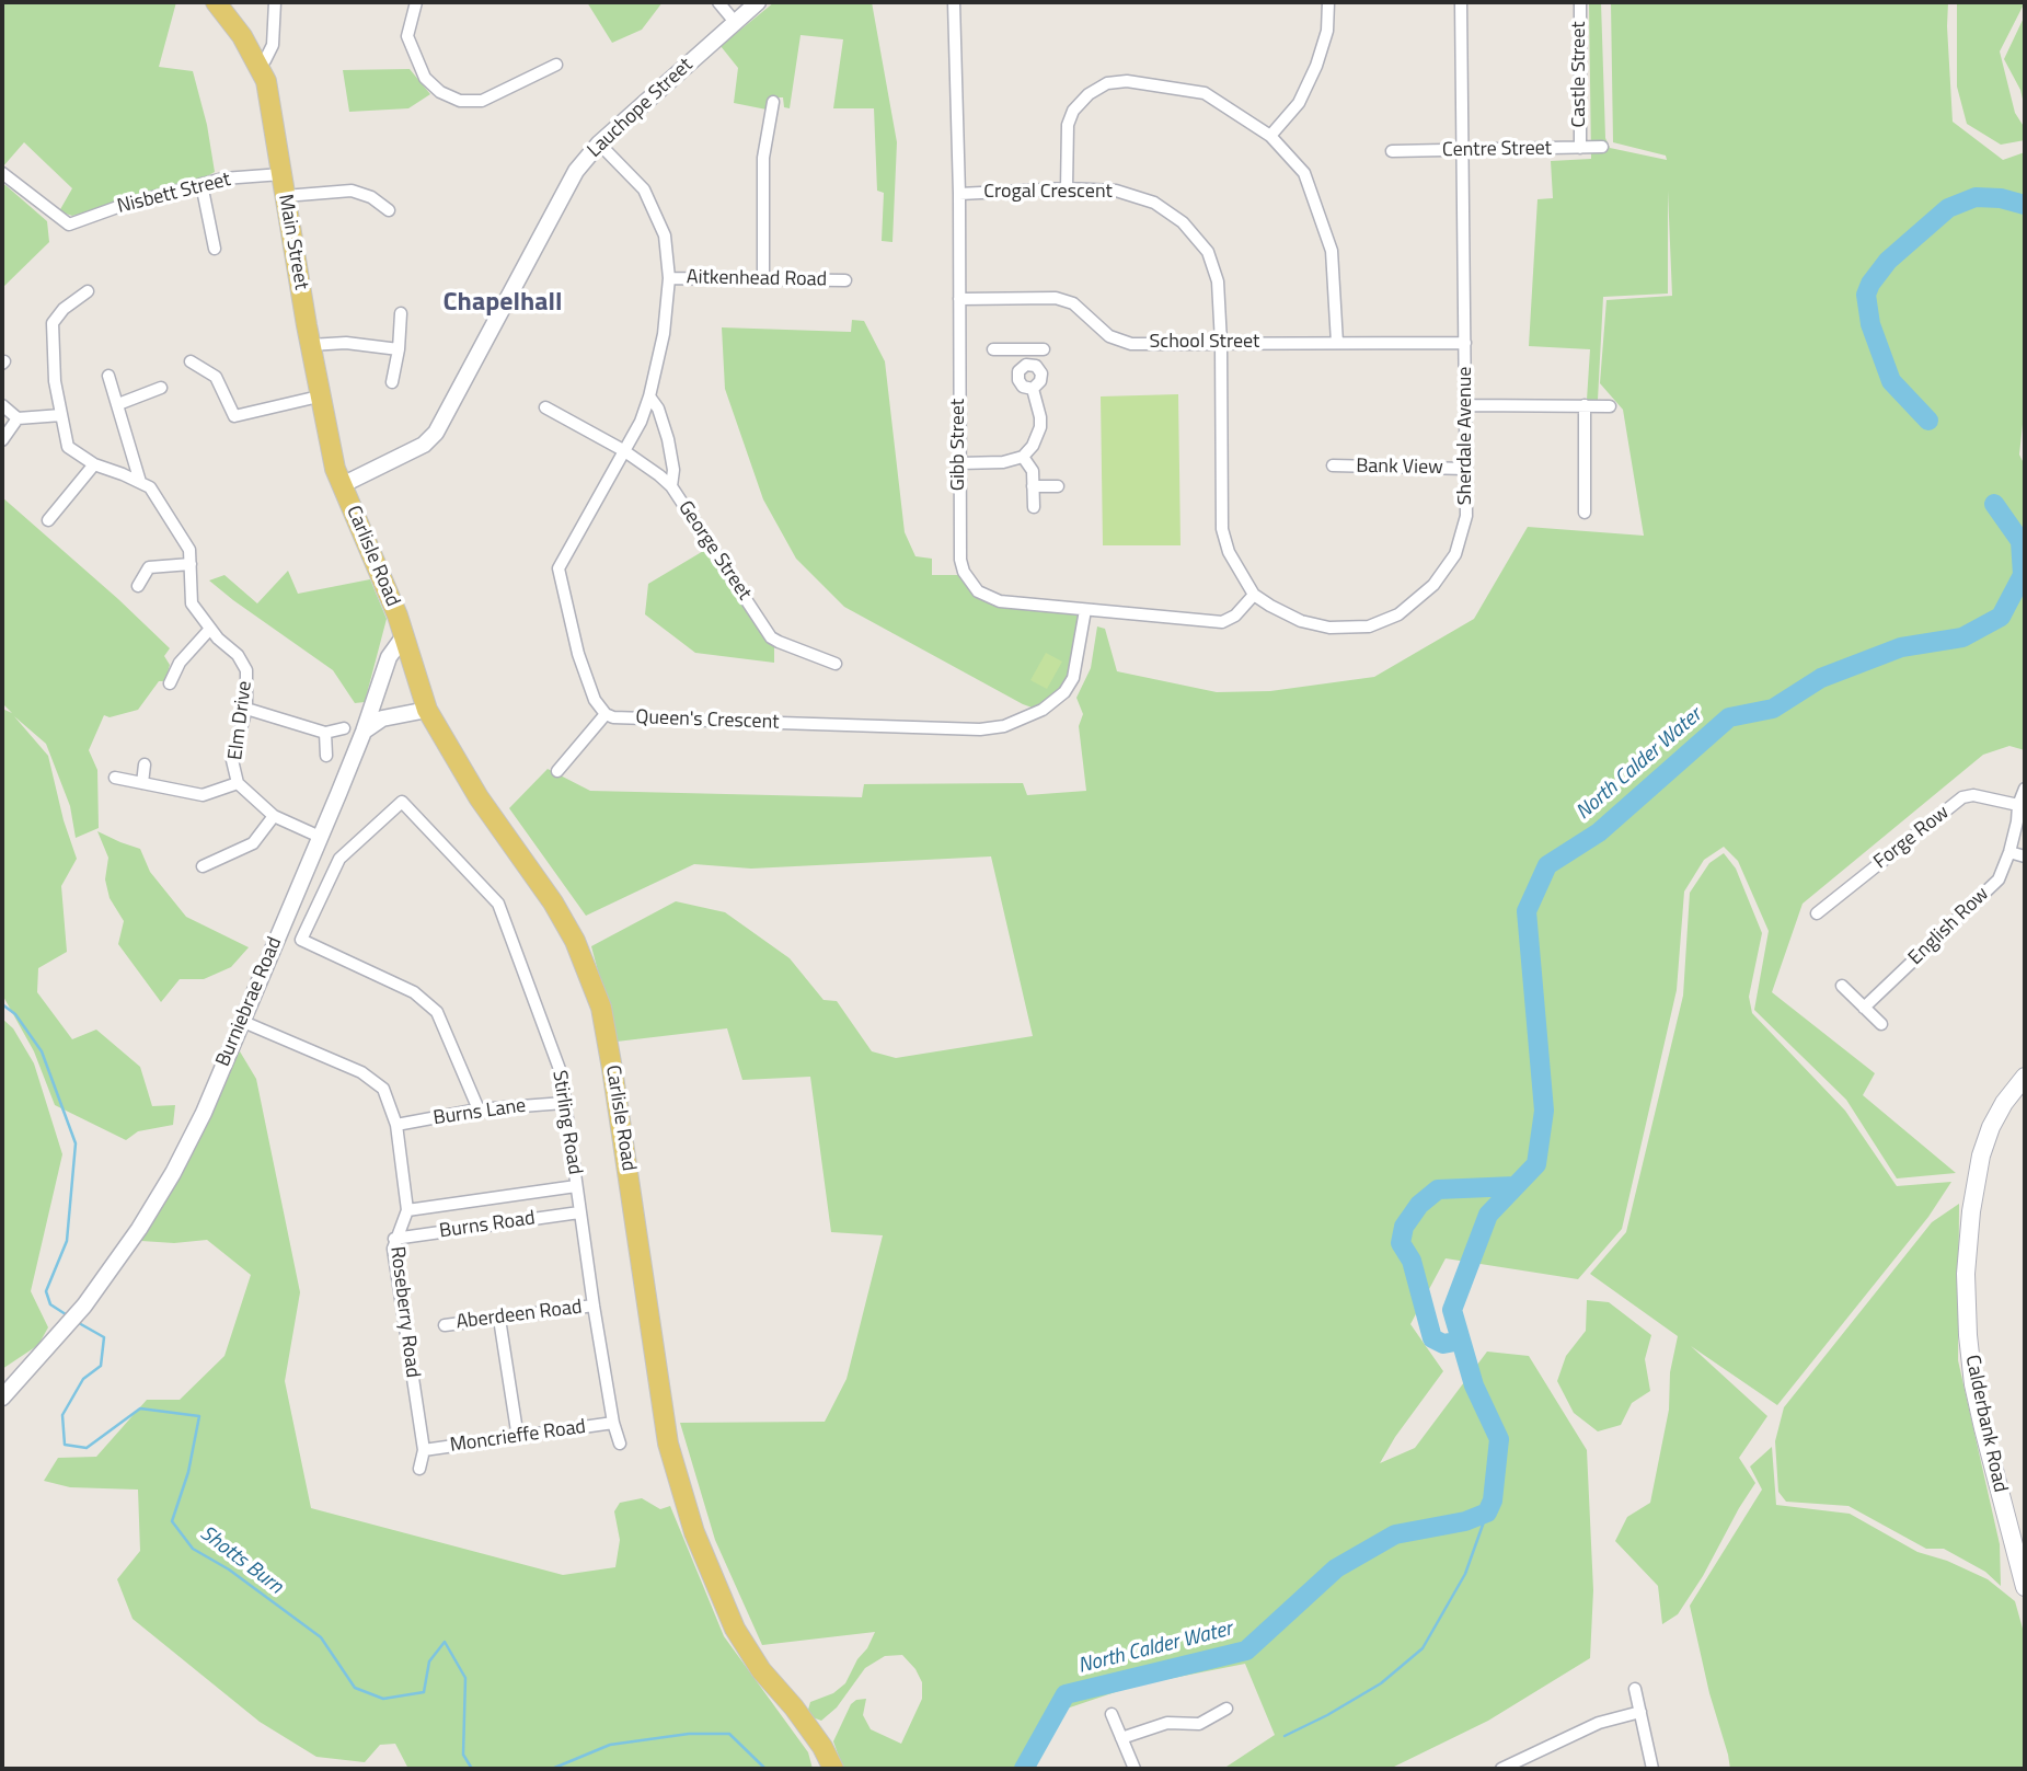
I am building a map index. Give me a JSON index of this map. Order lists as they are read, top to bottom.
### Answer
{
  "streets": {
    "main road": ["Main Street", "Carlisle Road", "Calderbank Road"],
    "street": [
      "Castle Street",
      "Lauchope Street",
      "Centre Street",
      "Crogal Crescent",
      "Nisbett Street",
      "Aitkenhead Road",
      "School Street",
      "Sherdale Avenue",
      "Gibb Street",
      "Bank View",
      "George Street",
      "Elm Drive",
      "Queen's Crescent",
      "Forge Row",
      "English Row",
      "Burniebrae Road",
      "Burns Lane",
      "Stirling Road",
      "Burns Road",
      "Roseberry Road",
      "Aberdeen Road",
      "Moncrieffe Road"
    ]
  },
  "crossings": [
    ["Castle Street", "Centre Street"],
    ["Lauchope Street", "Main Street"],
    ["Lauchope Street", "Carlisle Road"],
    ["Centre Street", "Sherdale Avenue"],
    ["Crogal Crescent", "School Street"],
    ["Crogal Crescent", "Gibb Street"],
    ["Nisbett Street", "Main Street"],
    ["Main Street", "Carlisle Road"],
    ["School Street", "Sherdale Avenue"],
    ["School Street", "Gibb Street"],
    ["Sherdale Avenue", "Gibb Street"],
    ["Sherdale Avenue", "Bank View"],
    ["Gibb Street", "Queen's Crescent"],
    ["Carlisle Road", "Burniebrae Road"],
    ["Elm Drive", "Burniebrae Road"],
    ["Forge Row", "English Row"],
    ["Burns Lane", "Stirling Road"],
    ["Stirling Road", "Burns Road"],
    ["Stirling Road", "Aberdeen Road"],
    ["Stirling Road", "Moncrieffe Road"],
    ["Burns Road", "Roseberry Road"],
    ["Roseberry Road", "Moncrieffe Road"]
  ],
  "districts": ["Chapelhall"],
  "water": ["North Calder Water", "Shotts Burn"]
}
